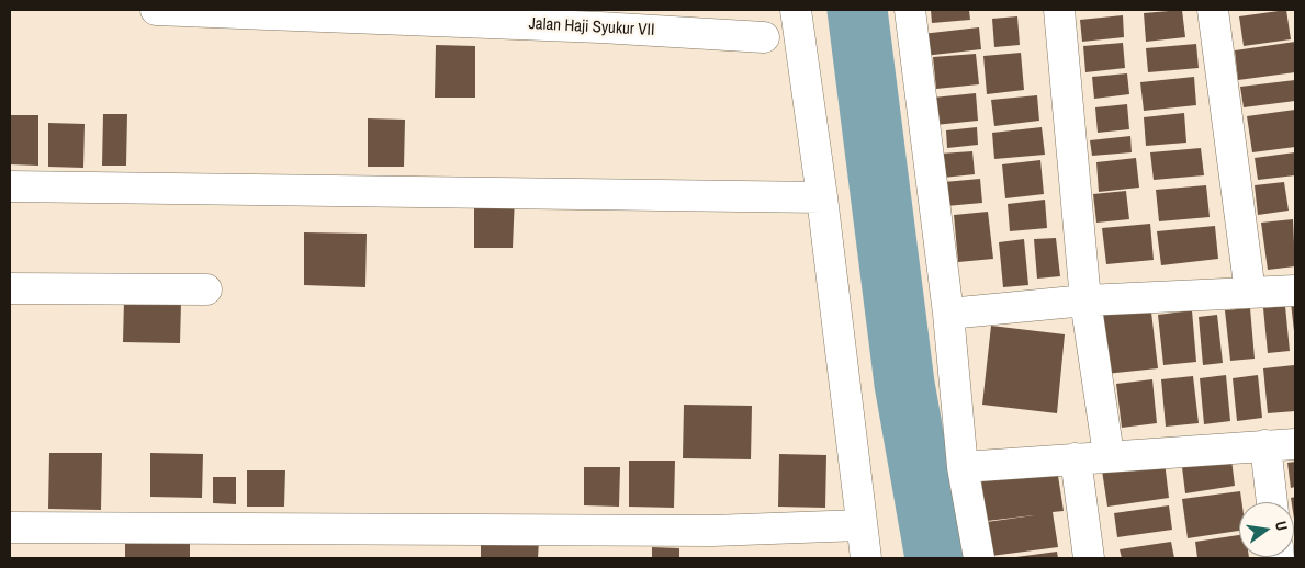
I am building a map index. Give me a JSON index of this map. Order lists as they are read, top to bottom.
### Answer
{
  "streets": {
    "street": ["Jalan Haji Syukur VII"]
  },
  "north": "right"
}
